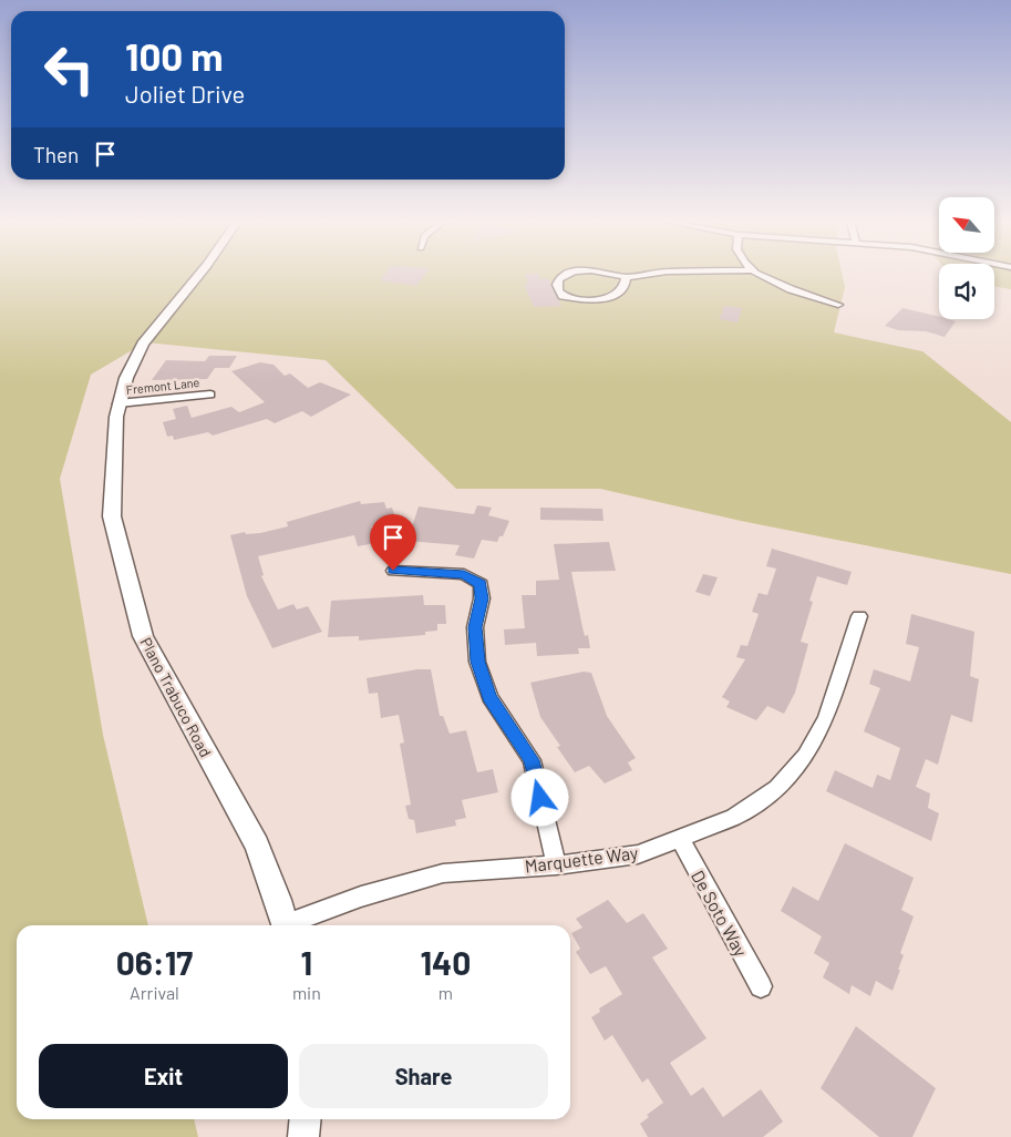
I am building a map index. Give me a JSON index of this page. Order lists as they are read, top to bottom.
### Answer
{
  "streets": {
    "street": [
      "Fremont Lane",
      "Plano Trabuco Road",
      "Marquette Way",
      "De Soto Way"
    ]
  },
  "crossings": [
    ["Fremont Lane", "Plano Trabuco Road"],
    ["Marquette Way", "De Soto Way"]
  ],
  "north": "top left",
  "page": {
    "turn": ["100 m", "Joliet Drive"],
    "then": "Then",
    "eta": [
      "06:17",
      "Arrival",
      "1",
      "min",
      "140",
      "m"
    ],
    "buttons": ["Exit", "Share"]
  }
}
